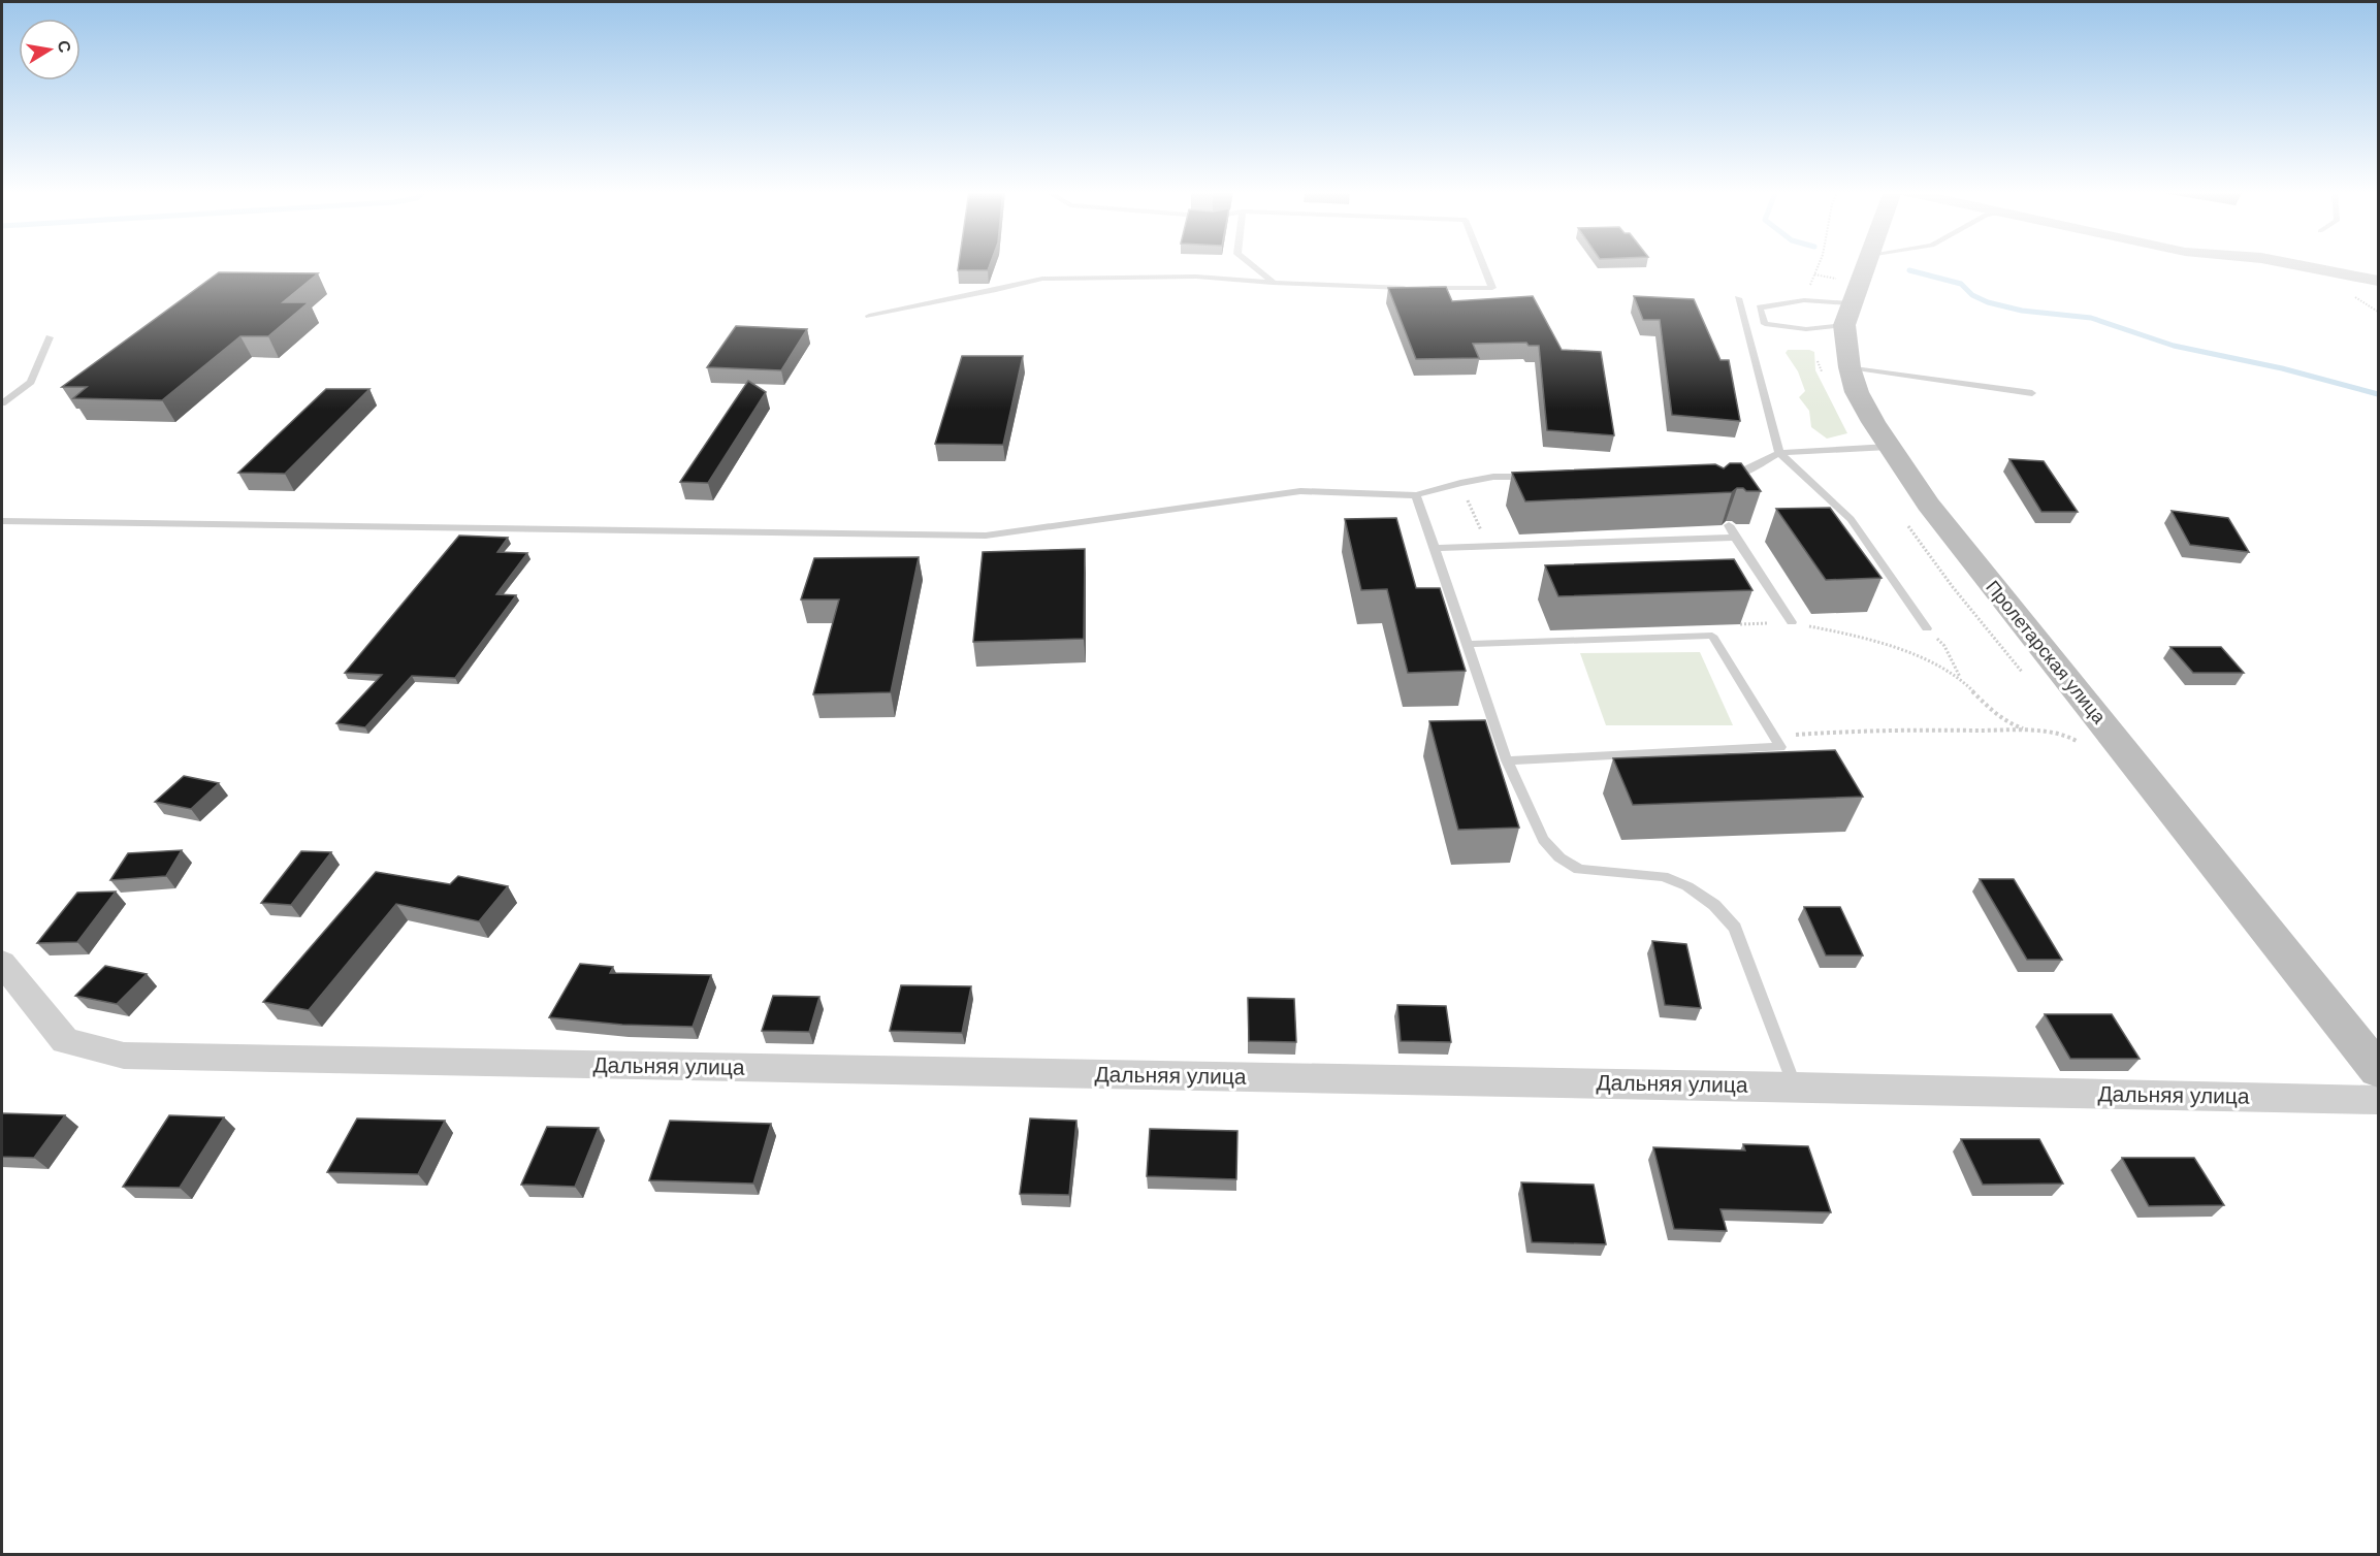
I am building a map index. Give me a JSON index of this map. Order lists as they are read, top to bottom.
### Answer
{
  "streets": {
    "main road": ["Пролетарская улица"],
    "street": ["Дальняя улица"]
  },
  "north": "right"
}
